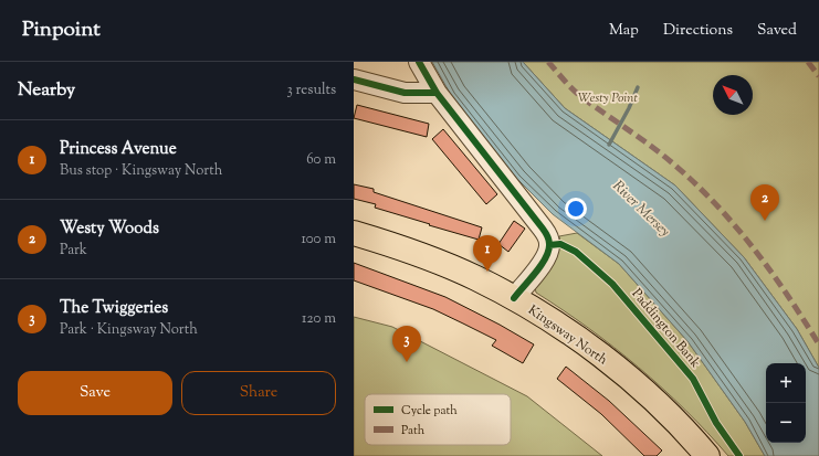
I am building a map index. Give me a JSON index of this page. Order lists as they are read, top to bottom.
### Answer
{
  "streets": {
    "main road": ["Kingsway North"],
    "cycle path": ["Paddington Bank"]
  },
  "water": ["River Mersey"],
  "parks": ["Westy Point"],
  "legend": ["Cycle path", "Path"],
  "north": "top left",
  "page": {
    "header": "Pinpoint",
    "nav": ["Map", "Directions", "Saved"],
    "heading": ["Nearby", "3 results"],
    "list": [
      {
        "mark": "1",
        "name": "Princess Avenue",
        "note": "Bus stop · Kingsway North",
        "value": "60 m"
      },
      {
        "mark": "2",
        "name": "Westy Woods",
        "note": "Park",
        "value": "100 m"
      },
      {
        "mark": "3",
        "name": "The Twiggeries",
        "note": "Park · Kingsway North",
        "value": "120 m"
      }
    ],
    "pins": ["2", "1", "3"],
    "buttons": ["Save", "Share"],
    "map_buttons": ["+", "−"]
  }
}
